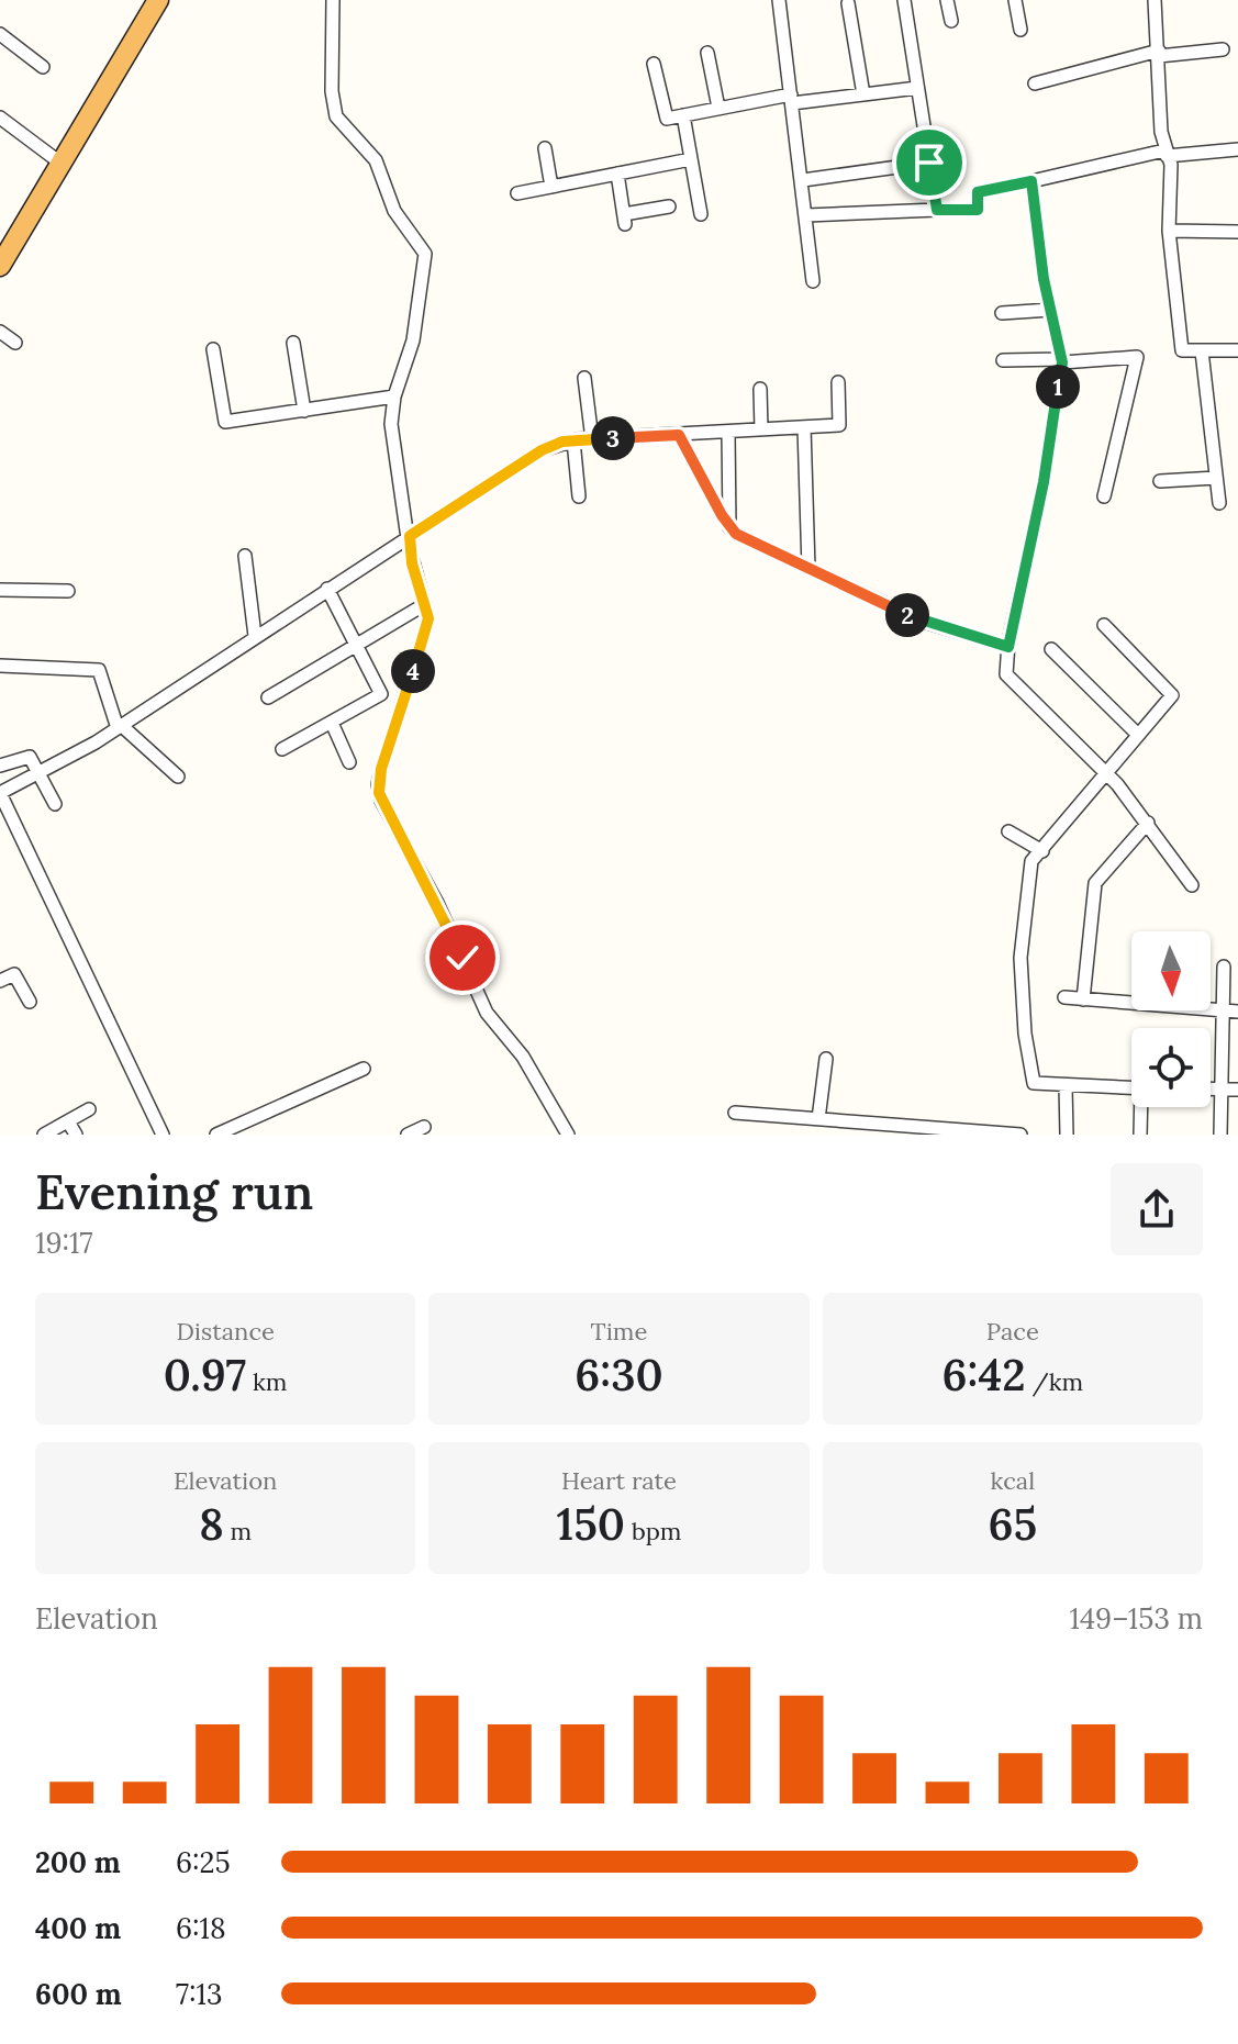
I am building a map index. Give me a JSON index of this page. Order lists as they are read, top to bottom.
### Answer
{
  "north": "bottom",
  "page": {
    "pins": [
      "1",
      "3",
      "2",
      "4"
    ],
    "heading": ["Evening run", "19:17"],
    "stats": [
      ["Distance", "0.97 km"],
      ["Time", "6:30"],
      ["Pace", "6:42 /km"],
      ["Elevation", "8 m"],
      ["Heart rate", "150 bpm"],
      ["kcal", "65"]
    ],
    "chart": ["Elevation", "149–153 m"],
    "list": [
      {
        "name": "200 m",
        "note": "6:25"
      },
      {
        "name": "400 m",
        "note": "6:18"
      },
      {
        "name": "600 m",
        "note": "7:13"
      }
    ]
  }
}
